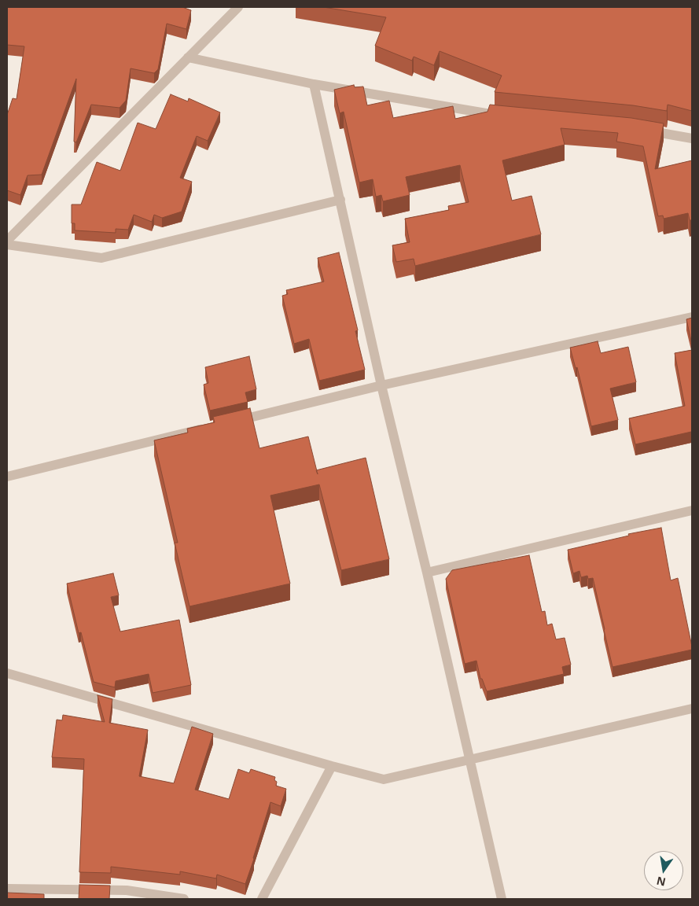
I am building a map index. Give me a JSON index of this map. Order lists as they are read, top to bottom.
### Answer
{
  "north": "bottom"
}
